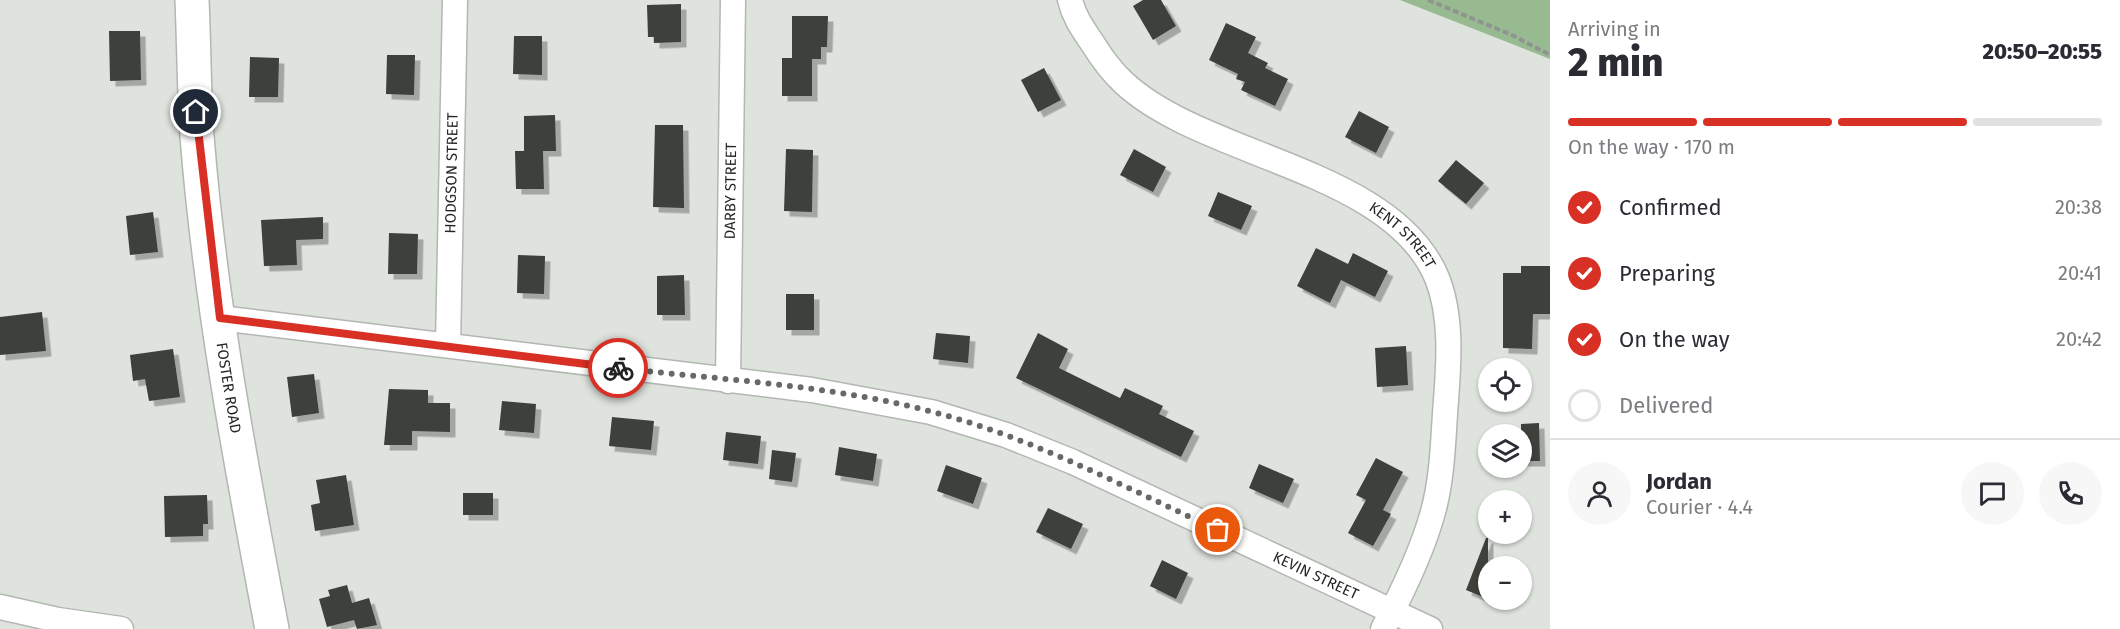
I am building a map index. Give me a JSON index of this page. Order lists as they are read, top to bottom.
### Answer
{
  "streets": {
    "street": [
      "HODGSON STREET",
      "DARBY STREET",
      "KENT STREET",
      "FOSTER ROAD",
      "KEVIN STREET"
    ]
  },
  "crossings": [
    ["HODGSON STREET", "KEVIN STREET"],
    ["DARBY STREET", "KEVIN STREET"],
    ["KENT STREET", "KEVIN STREET"],
    ["FOSTER ROAD", "KEVIN STREET"]
  ],
  "page": {
    "heading": ["2 min", "Arriving in", "20:50–20:55"],
    "panel": ["Jordan", "Courier · 4.4"],
    "bar": "On the way · 170 m",
    "list": [
      ["Confirmed", "20:38"],
      ["Preparing", "20:41"],
      ["On the way", "20:42"],
      "Delivered"
    ],
    "map_buttons": ["+", "−"]
  }
}
